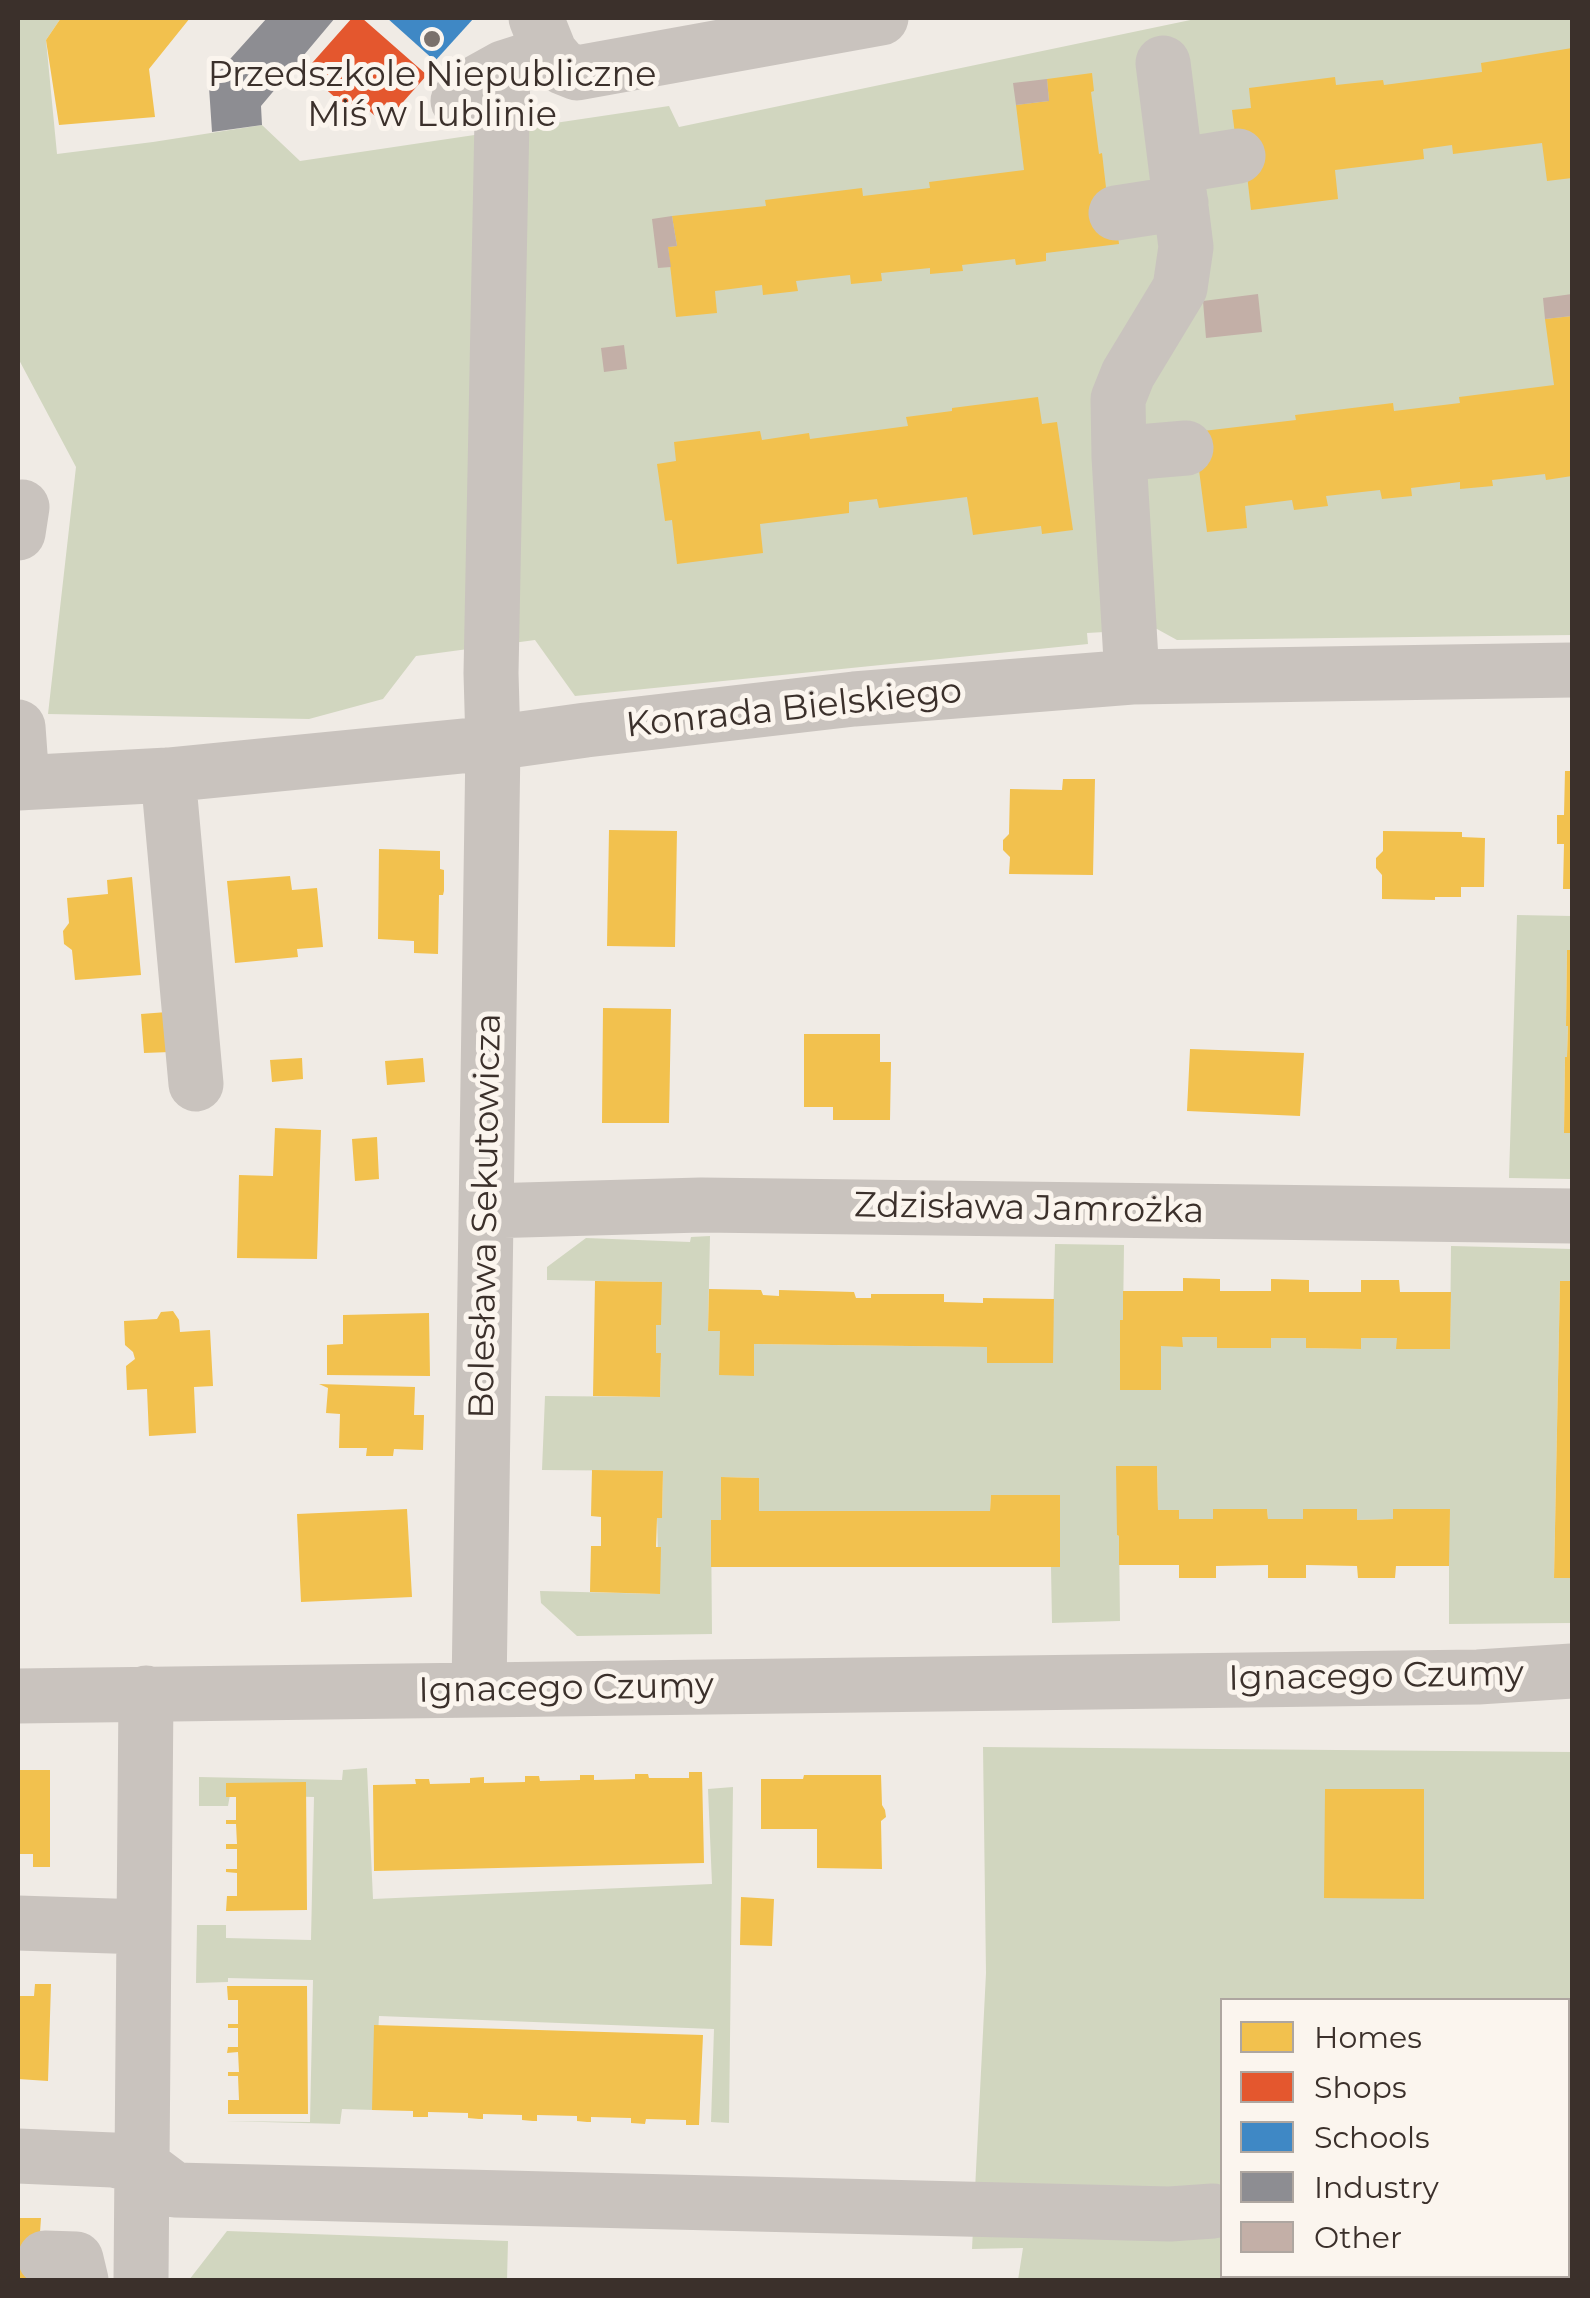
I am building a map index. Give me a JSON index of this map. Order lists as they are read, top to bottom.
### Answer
{
  "streets": {
    "street": [
      "Konrada Bielskiego",
      "Zdzisława Jamrożka",
      "Bolesława Sekutowicza",
      "Ignacego Czumy"
    ]
  },
  "crossings": [
    ["Konrada Bielskiego", "Bolesława Sekutowicza"],
    ["Zdzisława Jamrożka", "Bolesława Sekutowicza"],
    ["Bolesława Sekutowicza", "Ignacego Czumy"]
  ],
  "places": ["Przedszkole Niepubliczne Miś w Lublinie"],
  "legend": [
    "Homes",
    "Shops",
    "Schools",
    "Industry",
    "Other"
  ]
}
